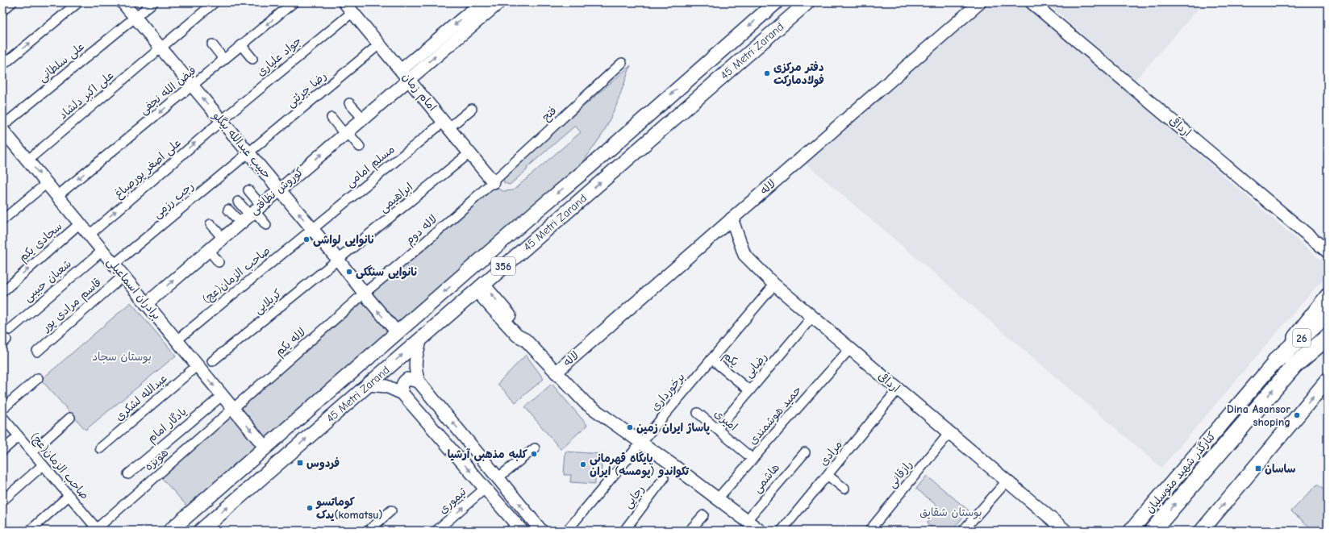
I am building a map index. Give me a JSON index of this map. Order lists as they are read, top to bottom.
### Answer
{
  "streets": {
    "highway": ["26"],
    "main road": ["45 Metri Zarand", "356", "کنارگذر شهید متوسلیان"],
    "street": [
      "جواد علیاری",
      "علی سلطانی",
      "رضا جرئتی",
      "فیض الله نجفی",
      "امام زمان",
      "علی اکبر دلشاد",
      "فتح",
      "ارداقی",
      "حبیب عبدالله بیگلو",
      "مسلم امامی",
      "علی اصغر پورصباغ",
      "لاله",
      "کوروش نظافتی",
      "ابراهیمی",
      "رجب رزمی",
      "لاله دوم",
      "سجادی یکم",
      "صاحب الزمان(عج)",
      "شعبان حبیبی",
      "برادران اسماعیلی",
      "کربلایی",
      "قاسم مرادی پور",
      "لاله یکم",
      "یکم",
      "رضایی",
      "برخورداری",
      "عبدالله لشکری",
      "حمید هوشمندی",
      "امیری",
      "یادگار امام",
      "مرادی",
      "هویزه",
      "رازقانی",
      "هاشمی",
      "رجایی",
      "تیموری"
    ]
  },
  "crossings": [
    ["45 Metri Zarand", "حبیب عبدالله بیگلو"],
    ["45 Metri Zarand", "برادران اسماعیلی"],
    ["جواد علیاری", "امام زمان"],
    ["جواد علیاری", "حبیب عبدالله بیگلو"],
    ["جواد علیاری", "علی اصغر پورصباغ"],
    ["علی سلطانی", "حبیب عبدالله بیگلو"],
    ["رضا جرئتی", "امام زمان"],
    ["رضا جرئتی", "حبیب عبدالله بیگلو"],
    ["رضا جرئتی", "رجب رزمی"],
    ["فیض الله نجفی", "حبیب عبدالله بیگلو"],
    ["فیض الله نجفی", "برادران اسماعیلی"],
    ["امام زمان", "فتح"],
    ["امام زمان", "مسلم امامی"],
    ["امام زمان", "کوروش نظافتی"],
    ["امام زمان", "ابراهیمی"],
    ["امام زمان", "لاله دوم"],
    ["علی اکبر دلشاد", "حبیب عبدالله بیگلو"],
    ["علی اکبر دلشاد", "برادران اسماعیلی"],
    ["فتح", "لاله دوم"],
    ["ارداقی", "لاله"],
    ["ارداقی", "رضایی"],
    ["ارداقی", "برخورداری"],
    ["ارداقی", "حمید هوشمندی"],
    ["ارداقی", "مرادی"],
    ["ارداقی", "رازقانی"],
    ["حبیب عبدالله بیگلو", "مسلم امامی"],
    ["حبیب عبدالله بیگلو", "علی اصغر پورصباغ"],
    ["حبیب عبدالله بیگلو", "کوروش نظافتی"],
    ["حبیب عبدالله بیگلو", "ابراهیمی"],
    ["حبیب عبدالله بیگلو", "رجب رزمی"],
    ["حبیب عبدالله بیگلو", "لاله دوم"],
    ["حبیب عبدالله بیگلو", "صاحب الزمان(عج)"],
    ["حبیب عبدالله بیگلو", "کربلایی"],
    ["حبیب عبدالله بیگلو", "لاله یکم"],
    ["مسلم امامی", "صاحب الزمان(عج)"],
    ["علی اصغر پورصباغ", "برادران اسماعیلی"],
    ["کوروش نظافتی", "برادران اسماعیلی"],
    ["ابراهیمی", "کربلایی"],
    ["رجب رزمی", "برادران اسماعیلی"],
    ["لاله دوم", "لاله یکم"],
    ["سجادی یکم", "برادران اسماعیلی"],
    ["صاحب الزمان(عج)", "برادران اسماعیلی"],
    ["صاحب الزمان(عج)", "هویزه"],
    ["شعبان حبیبی", "برادران اسماعیلی"],
    ["برادران اسماعیلی", "قاسم مرادی پور"],
    ["برادران اسماعیلی", "لاله یکم"],
    ["برادران اسماعیلی", "عبدالله لشکری"],
    ["برادران اسماعیلی", "یادگار امام"],
    ["برادران اسماعیلی", "هویزه"],
    ["26", "کنارگذر شهید متوسلیان"],
    ["لاله یکم", "هویزه"],
    ["یکم", "رضایی"],
    ["یکم", "برخورداری"],
    ["رضایی", "امیری"],
    ["حمید هوشمندی", "امیری"]
  ],
  "one_way": ["فیض الله نجفی", "علی اصغر پورصباغ", "تیموری"],
  "parks": ["بوستان سجاد", "بوستان شقایق"],
  "places": {
    "other": [
      "دفتر مرکزی فولادمارکت",
      "نانوایی لواشی",
      "نانوایی سنگکی",
      "Dina Asansor shoping",
      "پاساژ ایران زمین",
      "کلبه مذهبی آرشیا",
      "پایگاه قهرمانی تکواندو (پومسه) ایران",
      "کوماتسو یدک(komatsu)"
    ],
    "transit": ["فردوس", "ساسان"]
  }
}
